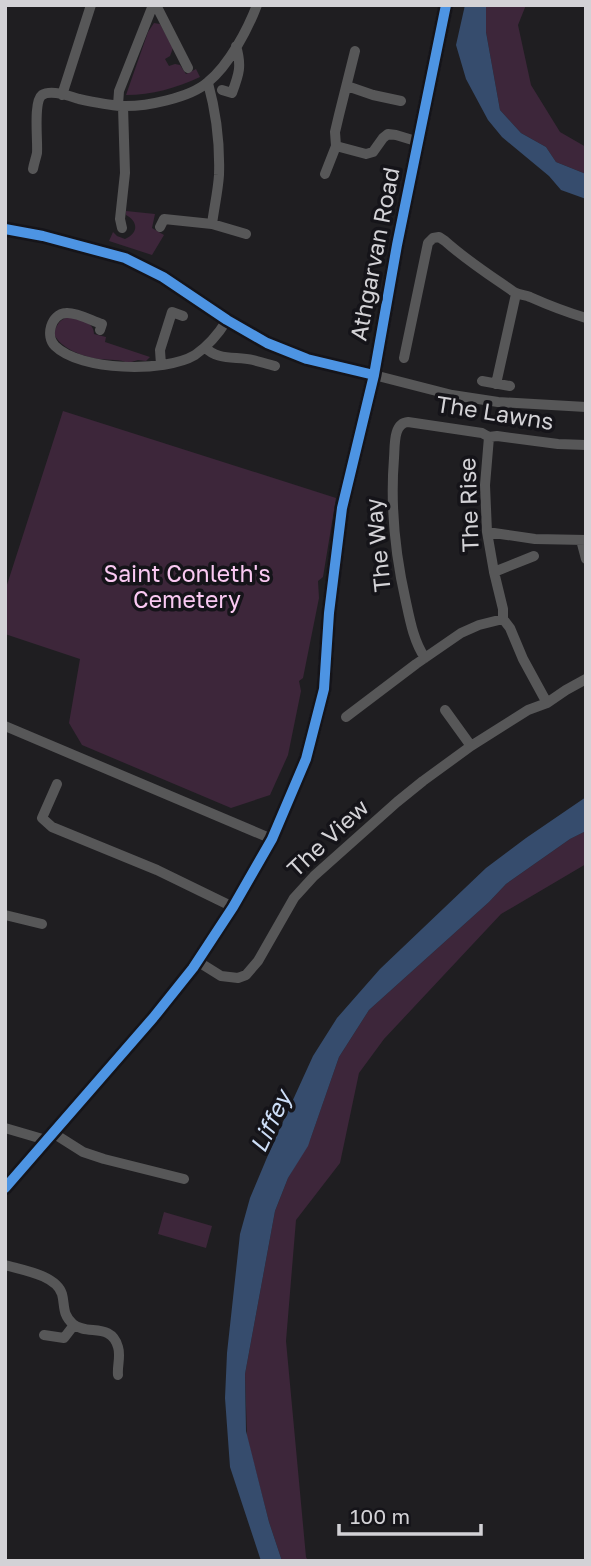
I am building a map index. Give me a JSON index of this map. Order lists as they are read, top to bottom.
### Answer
{
  "streets": {
    "main road": ["Athgarvan Road"],
    "street": [
      "The Lawns",
      "The Rise",
      "The Way",
      "The View"
    ]
  },
  "crossings": [
    ["Athgarvan Road", "The View"],
    ["The Lawns", "The Rise"],
    ["The Lawns", "The Way"],
    ["The Rise", "The View"]
  ],
  "water": ["Liffey"],
  "parks": ["Saint Conleth's Cemetery"],
  "scale_bar": "100 m"
}
